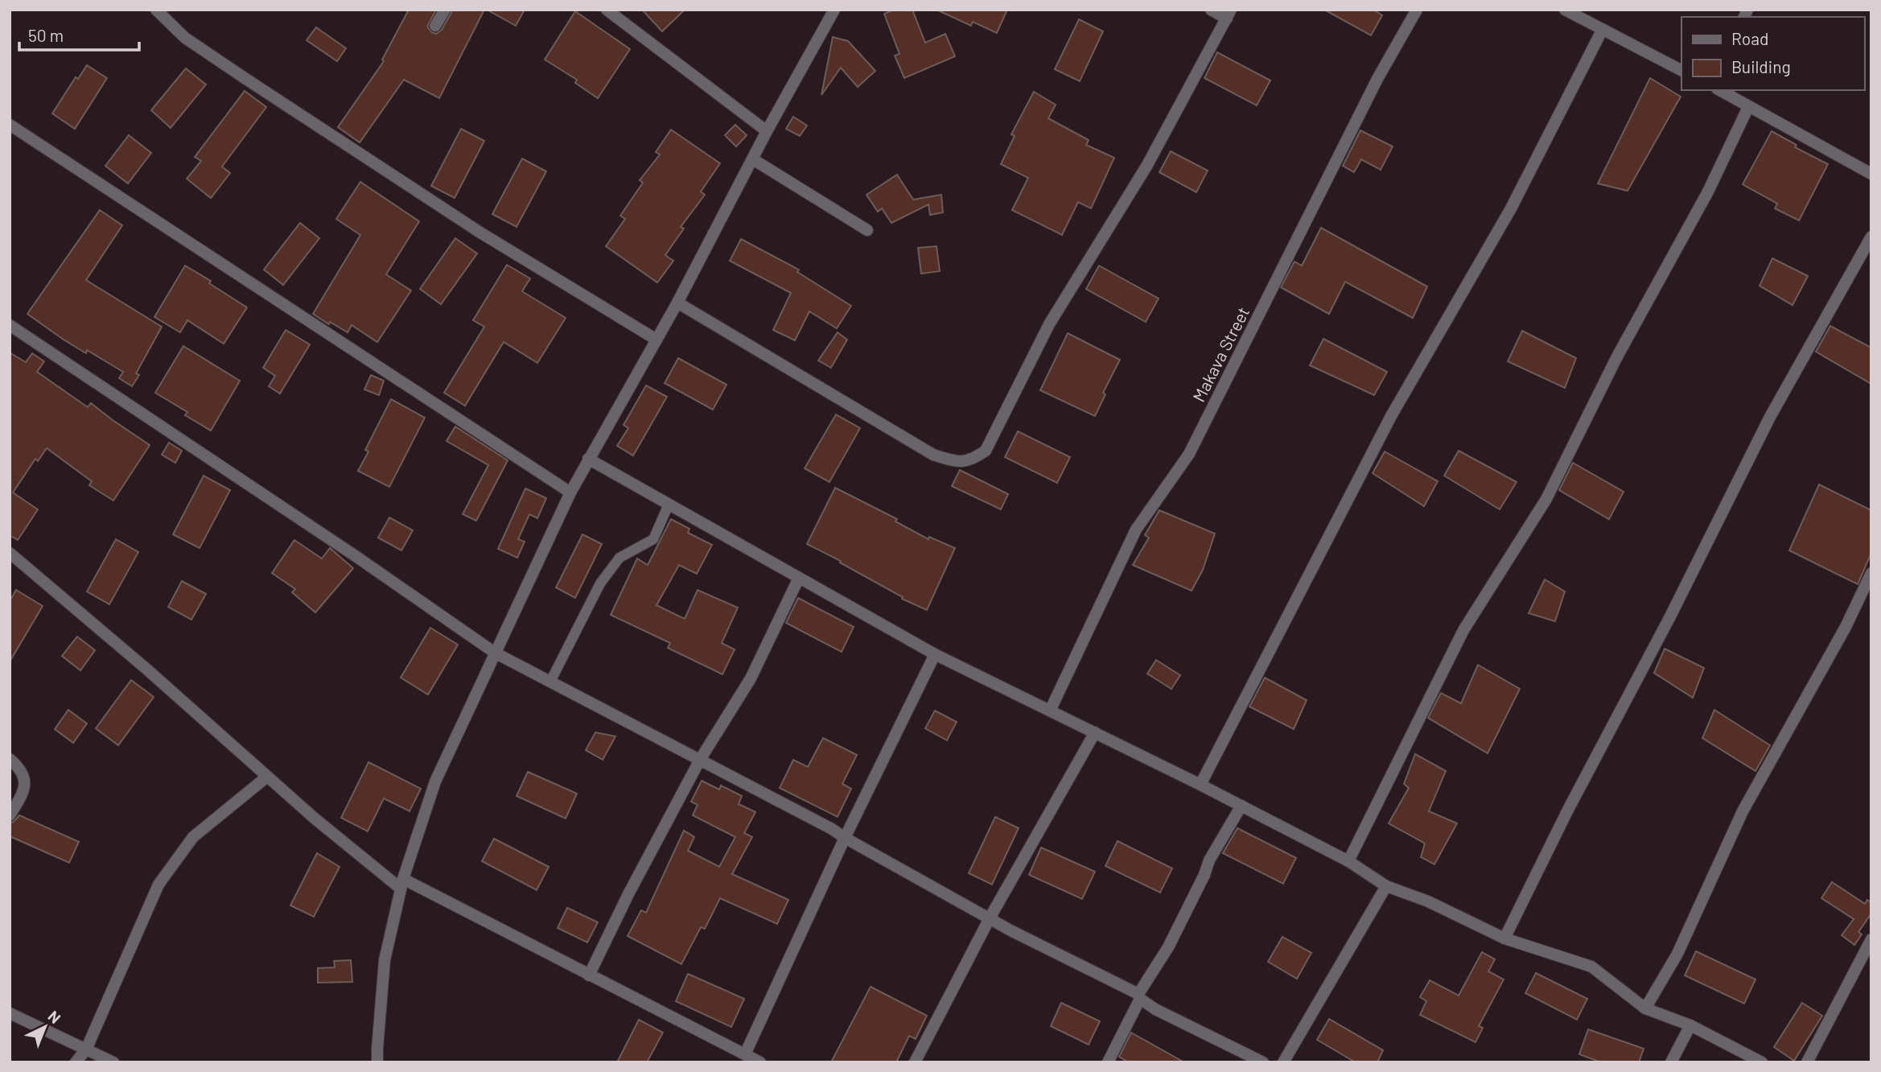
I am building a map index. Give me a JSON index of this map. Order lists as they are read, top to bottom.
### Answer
{
  "streets": {
    "street": ["Makava Street"]
  },
  "legend": ["Road", "Building"],
  "scale_bar": "50 m",
  "north": "top right"
}
